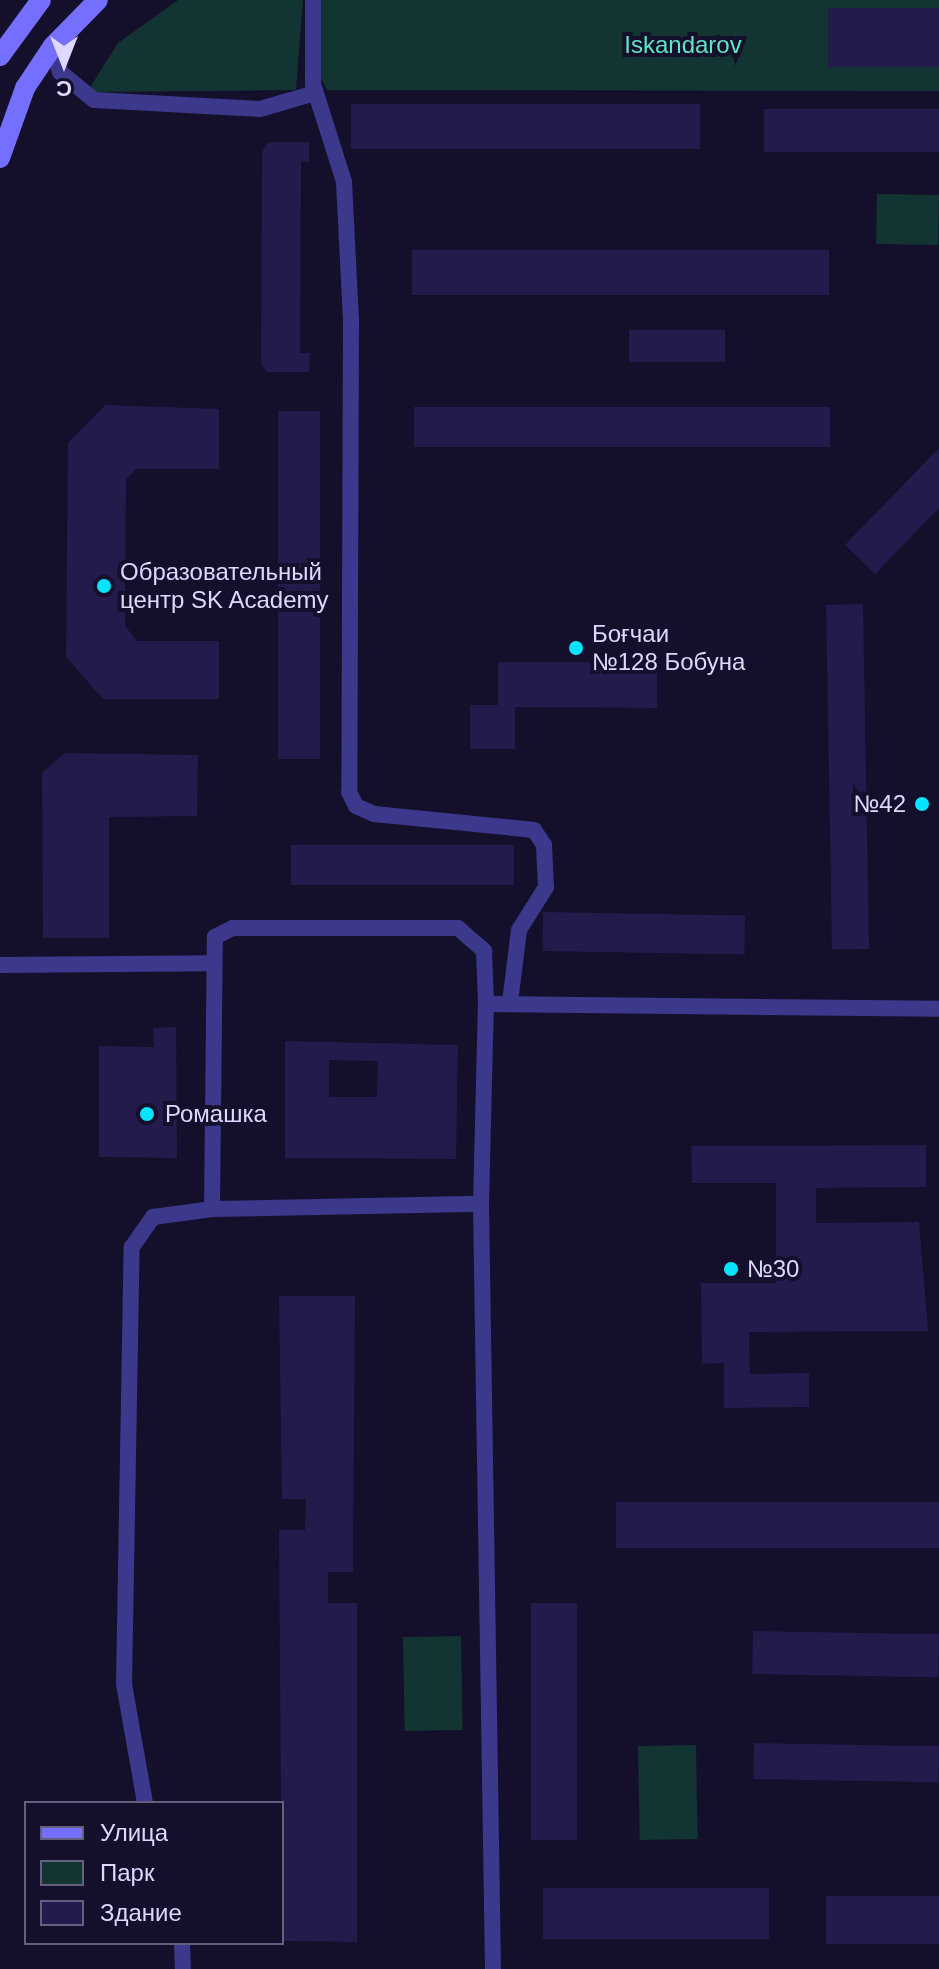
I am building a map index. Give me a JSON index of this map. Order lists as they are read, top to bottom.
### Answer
{
  "parks": ["Iskandarov"],
  "places": [
    "Образовательный центр SK Academy",
    "Боғчаи №128 Бобуна",
    "№42",
    "Ромашка",
    "№30"
  ],
  "legend": ["Улица", "Парк", "Здание"],
  "north": "bottom"
}
